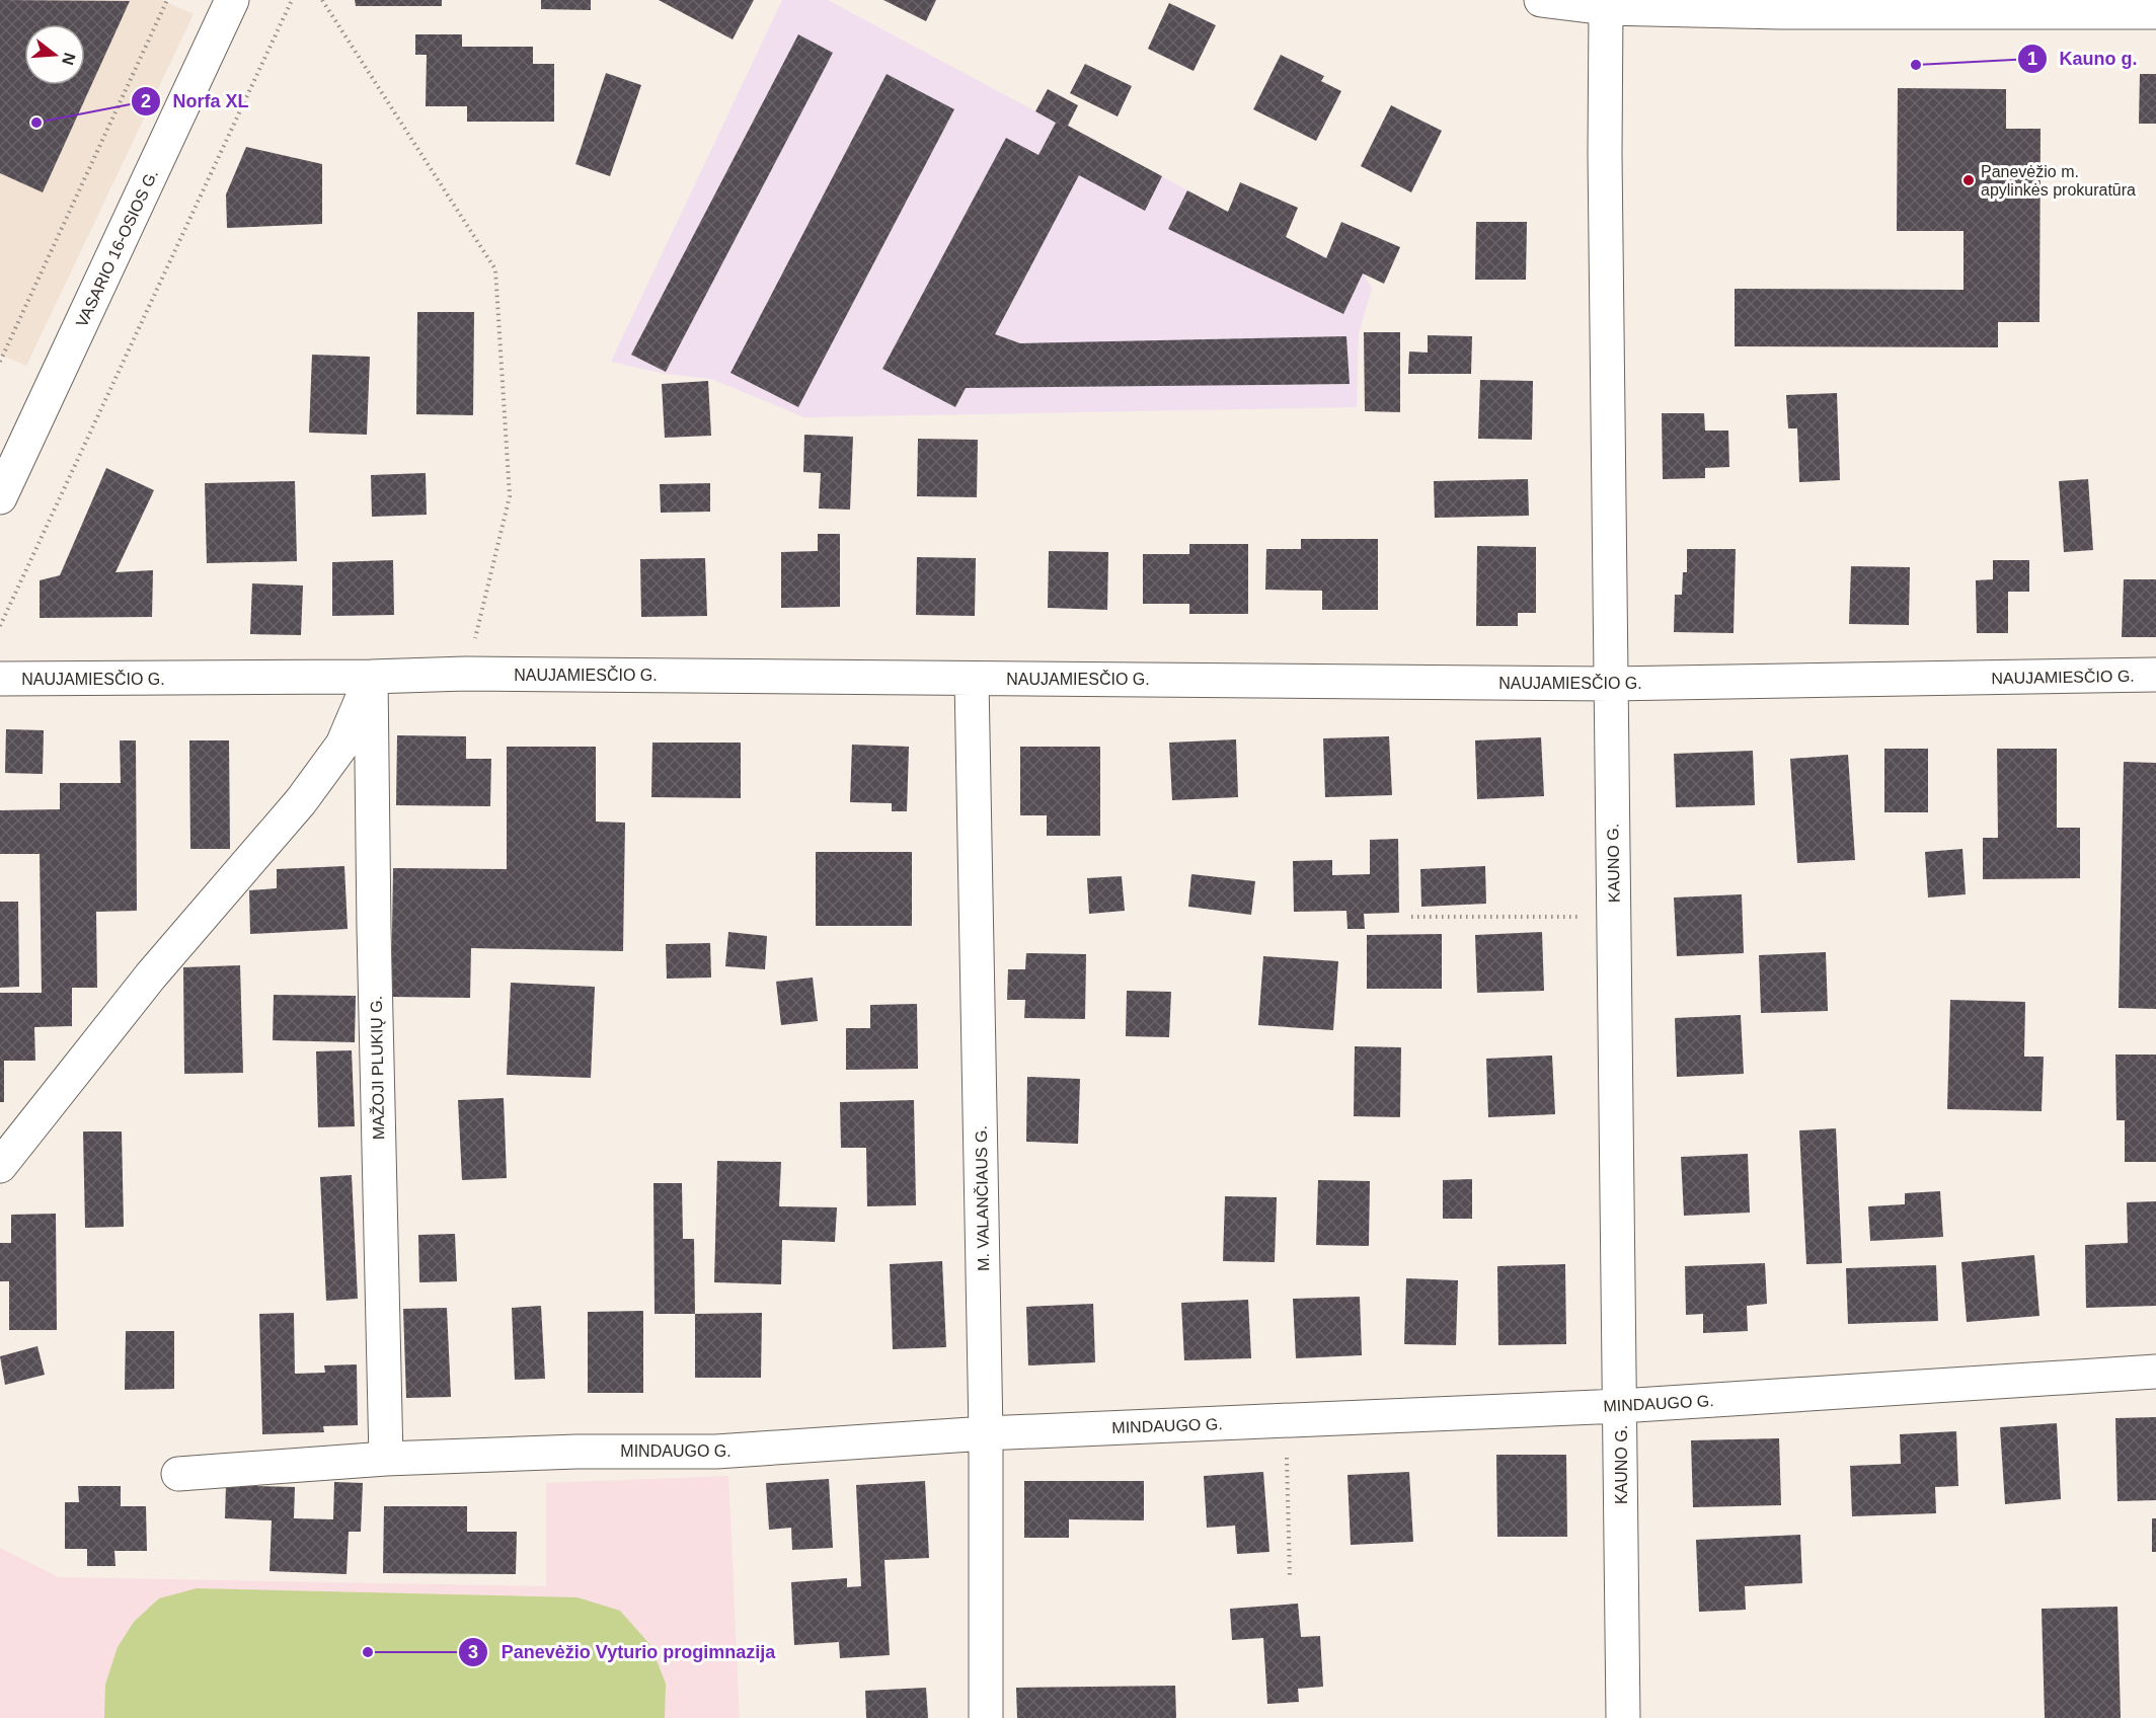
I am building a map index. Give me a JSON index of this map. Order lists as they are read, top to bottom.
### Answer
{
  "streets": {
    "street": [
      "VASARIO 16-OSIOS G.",
      "NAUJAMIESČIO G.",
      "KAUNO G.",
      "MAŽOJI PLUKIŲ G.",
      "M. VALANČIAUS G.",
      "MINDAUGO G."
    ]
  },
  "crossings": [
    ["NAUJAMIESČIO G.", "KAUNO G."],
    ["NAUJAMIESČIO G.", "MAŽOJI PLUKIŲ G."],
    ["NAUJAMIESČIO G.", "M. VALANČIAUS G."],
    ["KAUNO G.", "MINDAUGO G."],
    ["MAŽOJI PLUKIŲ G.", "MINDAUGO G."],
    ["M. VALANČIAUS G.", "MINDAUGO G."]
  ],
  "places": [
    "Kauno g.",
    "Norfa XL",
    "Panevėžio m. apylinkės prokuratūra",
    "Panevėžio Vyturio progimnazija"
  ],
  "north": "right"
}
